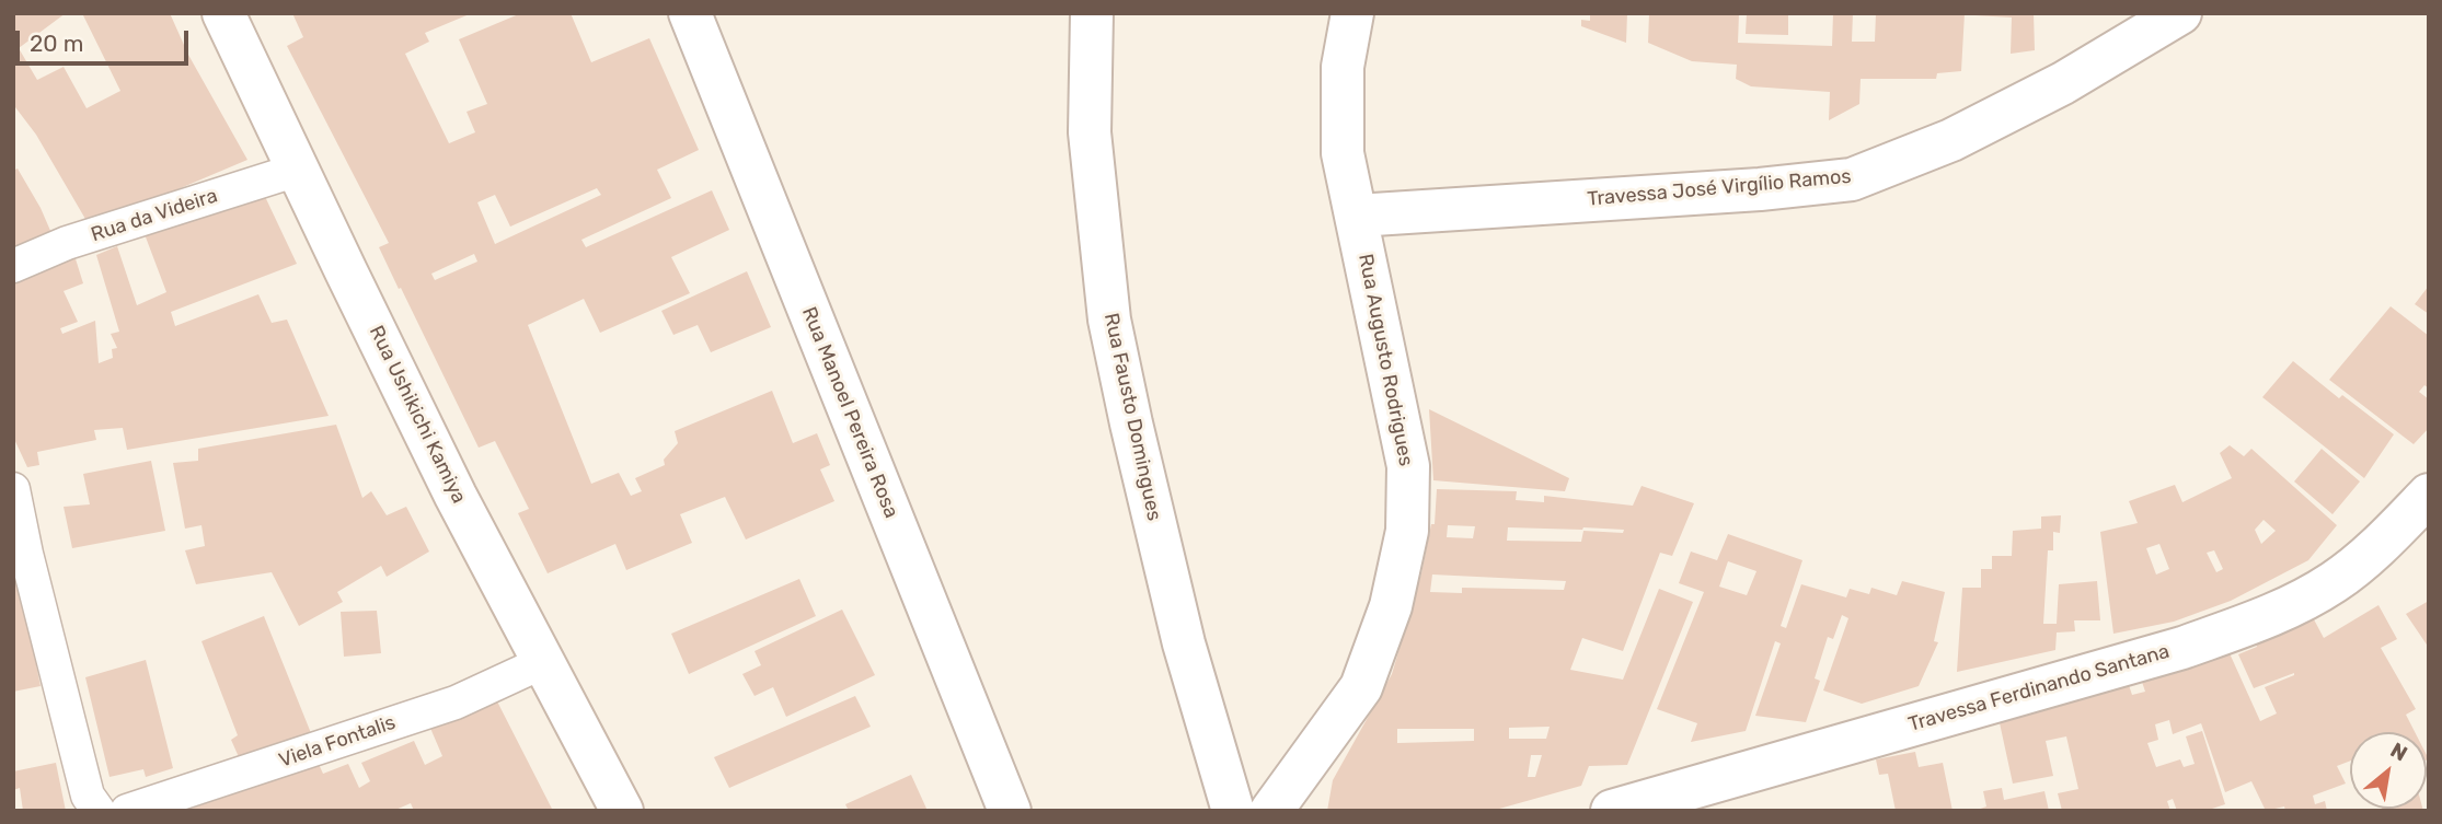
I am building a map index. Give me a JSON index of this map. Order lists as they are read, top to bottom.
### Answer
{
  "streets": {
    "street": [
      "Travessa José Virgílio Ramos",
      "Rua Augusto Rodrigues",
      "Rua Manoel Pereira Rosa",
      "Rua Ushikichi Kamiya",
      "Rua Fausto Domingues",
      "Travessa Ferdinando Santana"
    ],
    "lane": ["Rua da Videira", "Viela Fontalis"]
  },
  "crossings": [
    ["Travessa José Virgílio Ramos", "Rua Augusto Rodrigues"],
    ["Rua da Videira", "Rua Ushikichi Kamiya"],
    ["Rua Ushikichi Kamiya", "Viela Fontalis"]
  ],
  "scale_bar": "20 m",
  "north": "top right"
}
